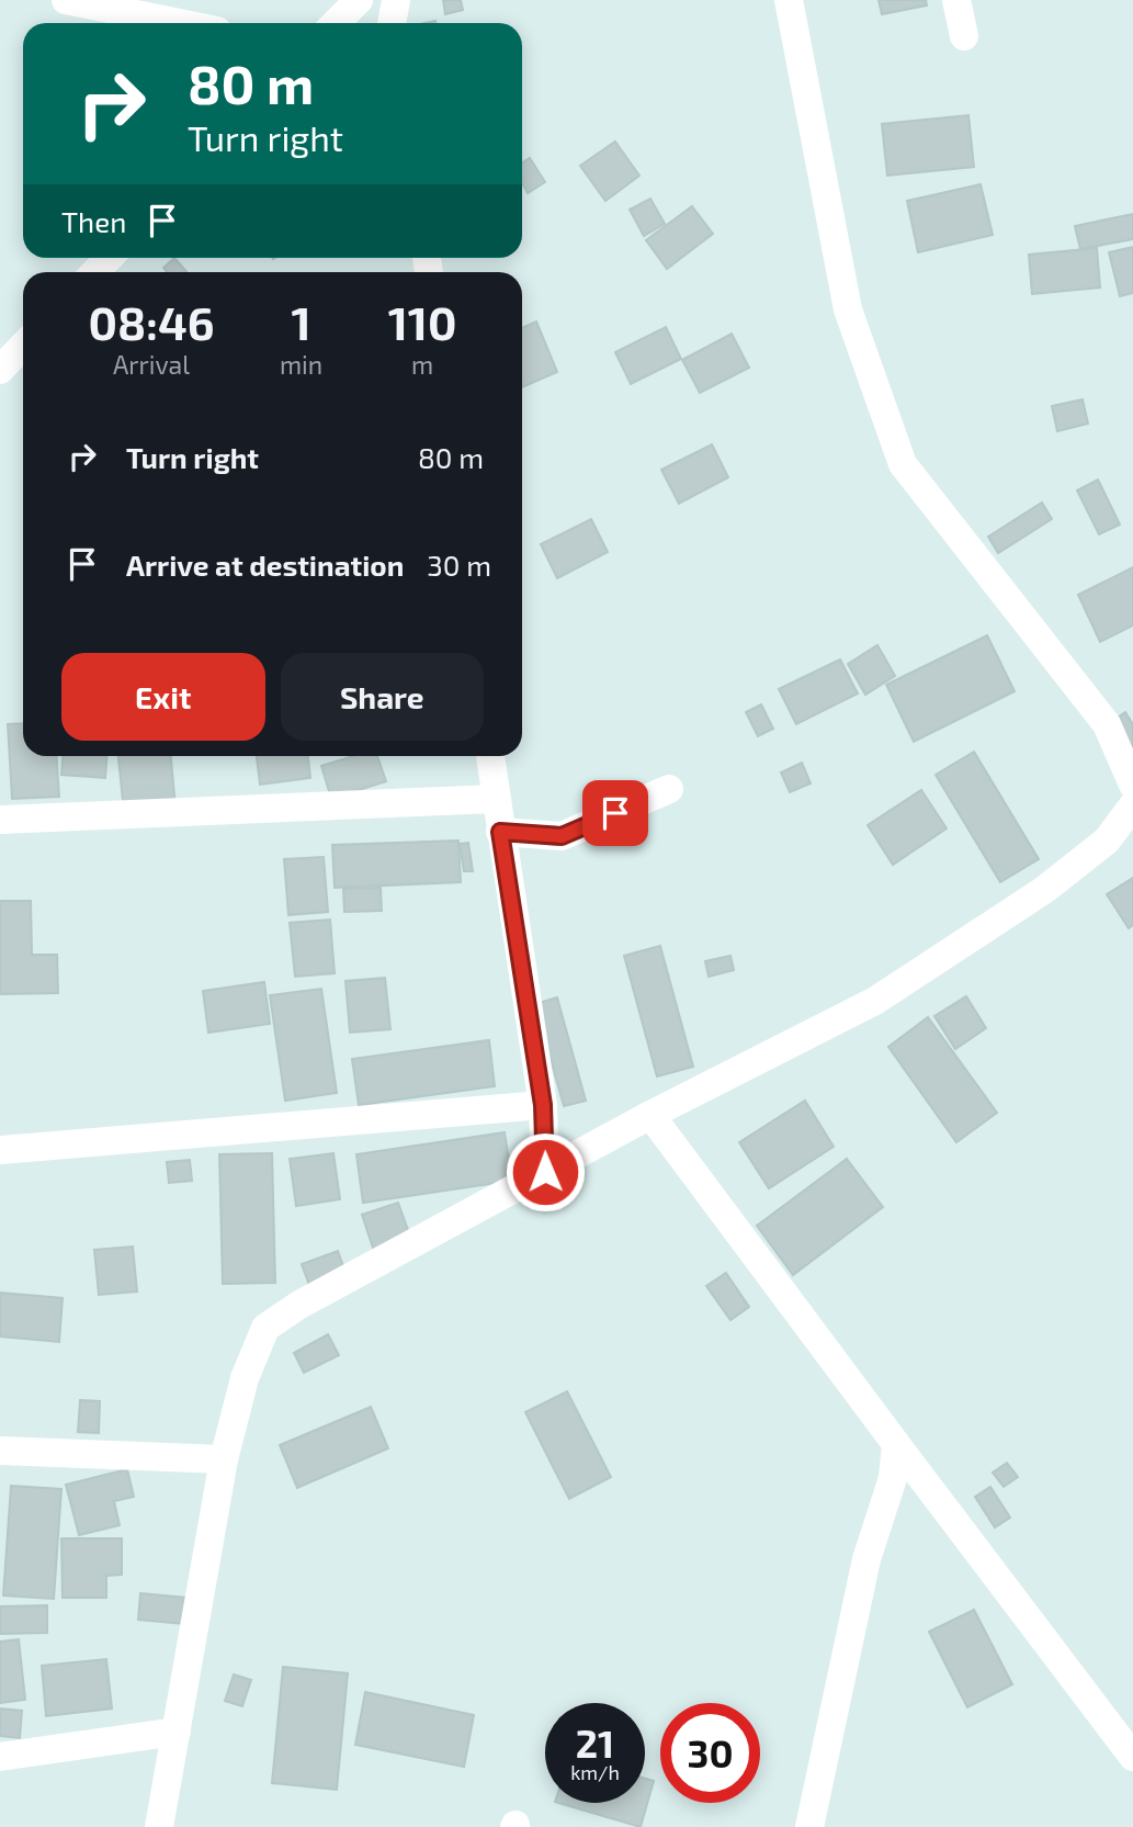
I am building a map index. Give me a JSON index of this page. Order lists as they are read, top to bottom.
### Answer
{
  "page": {
    "turn": ["80 m", "Turn right"],
    "then": "Then",
    "eta": [
      "08:46",
      "Arrival",
      "1",
      "min",
      "110",
      "m"
    ],
    "list": [
      {
        "name": "Turn right",
        "value": "80 m"
      },
      {
        "name": "Arrive at destination",
        "value": "30 m"
      }
    ],
    "buttons": ["Exit", "Share"],
    "speed": "21 km/h",
    "limit": "30"
  }
}
